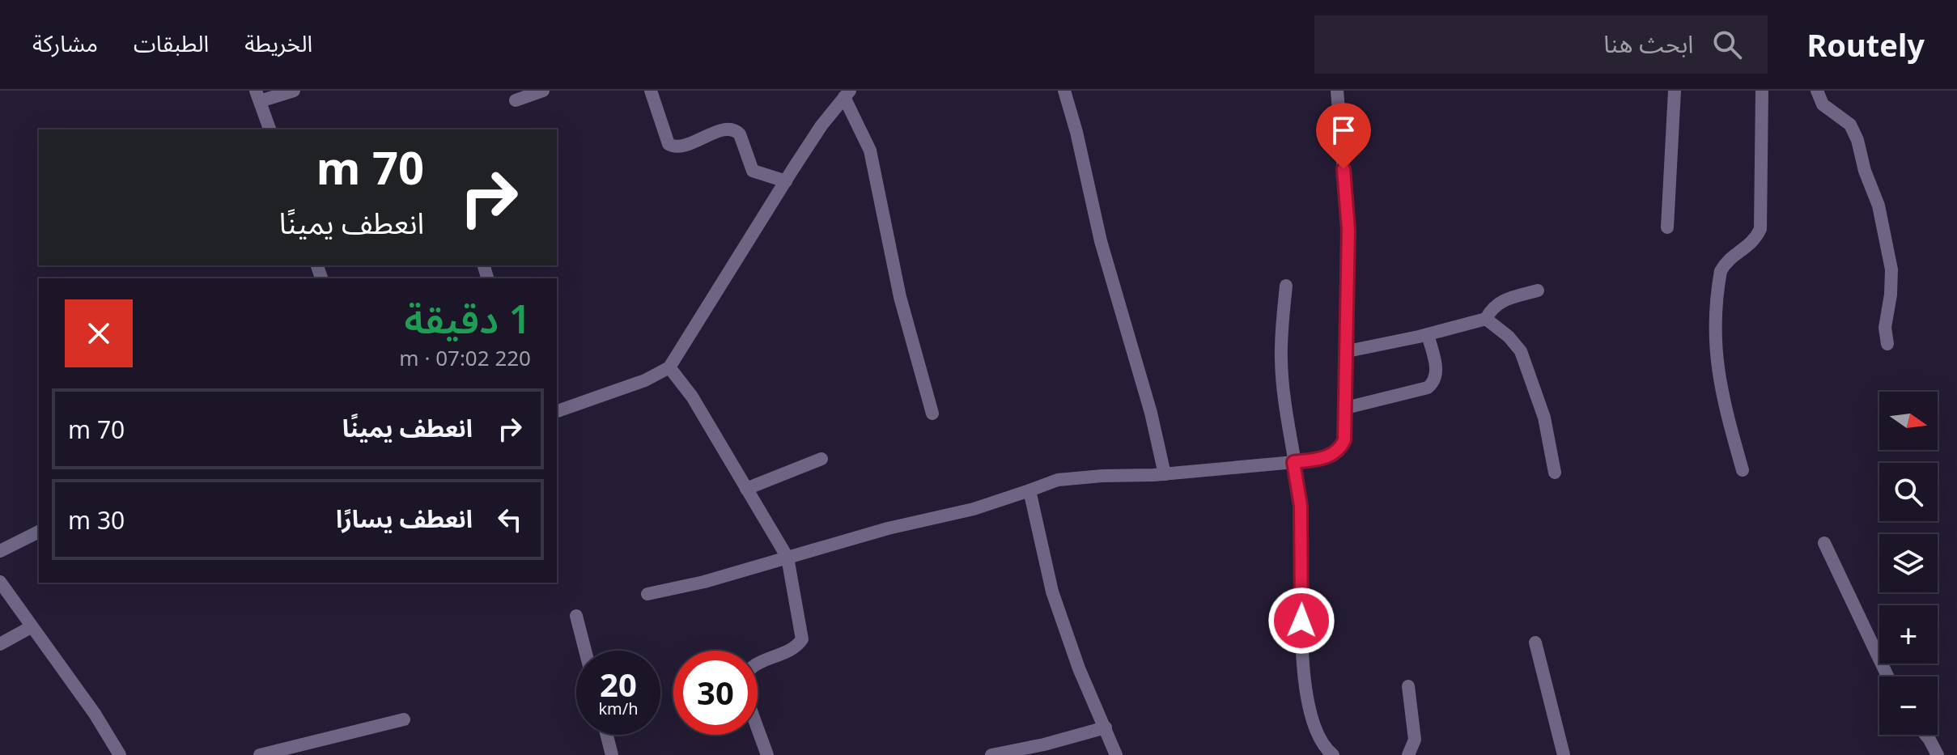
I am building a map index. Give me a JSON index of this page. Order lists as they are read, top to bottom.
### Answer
{
  "north": "right",
  "page": {
    "header": "Routely",
    "search": "ابحث هنا",
    "nav": ["الخريطة", "الطبقات", "مشاركة"],
    "turn": ["70 m", "انعطف يمينًا"],
    "heading": ["1 دقيقة", "220 m · 07:02"],
    "list": [
      {
        "name": "انعطف يمينًا",
        "value": "70 m"
      },
      {
        "name": "انعطف يسارًا",
        "value": "30 m"
      }
    ],
    "map_buttons": ["+", "−"],
    "speed": "20 km/h",
    "limit": "30"
  }
}
